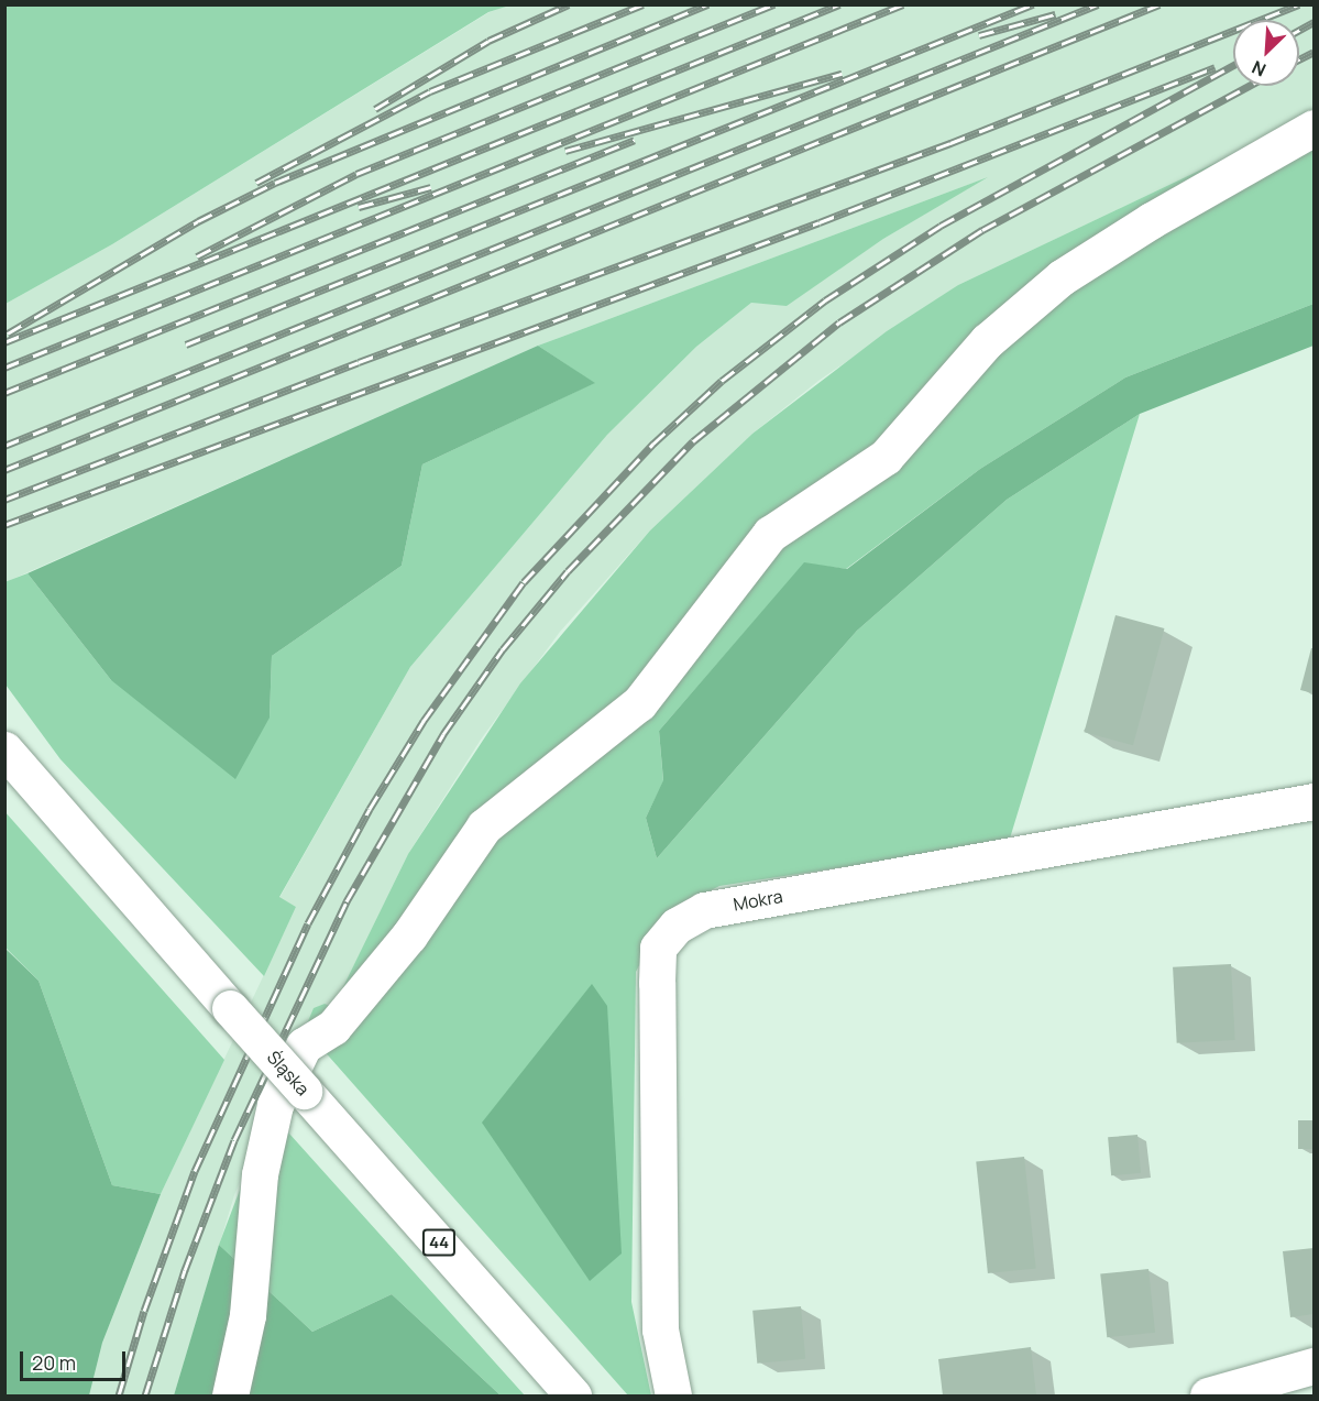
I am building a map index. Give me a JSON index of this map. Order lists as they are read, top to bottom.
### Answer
{
  "streets": {
    "street": ["Mokra", "Śląska", "44"]
  },
  "scale_bar": "20 m",
  "north": "bottom left"
}
